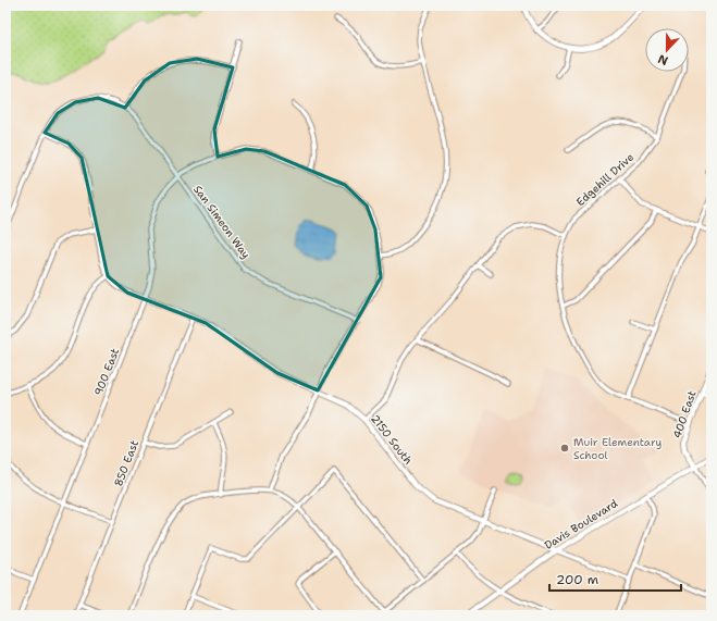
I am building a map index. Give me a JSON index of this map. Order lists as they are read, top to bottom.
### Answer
{
  "streets": {
    "street": [
      "Edgehill Drive",
      "San Simeon Way",
      "900 East",
      "400 East",
      "2150 South",
      "850 East",
      "Davis Boulevard"
    ]
  },
  "crossings": [
    ["Edgehill Drive", "400 East"],
    ["San Simeon Way", "900 East"],
    ["900 East", "2150 South"],
    ["400 East", "Davis Boulevard"],
    ["2150 South", "850 East"],
    ["2150 South", "Davis Boulevard"]
  ],
  "places": ["Muir Elementary School"],
  "scale_bar": "200 m",
  "north": "bottom"
}
